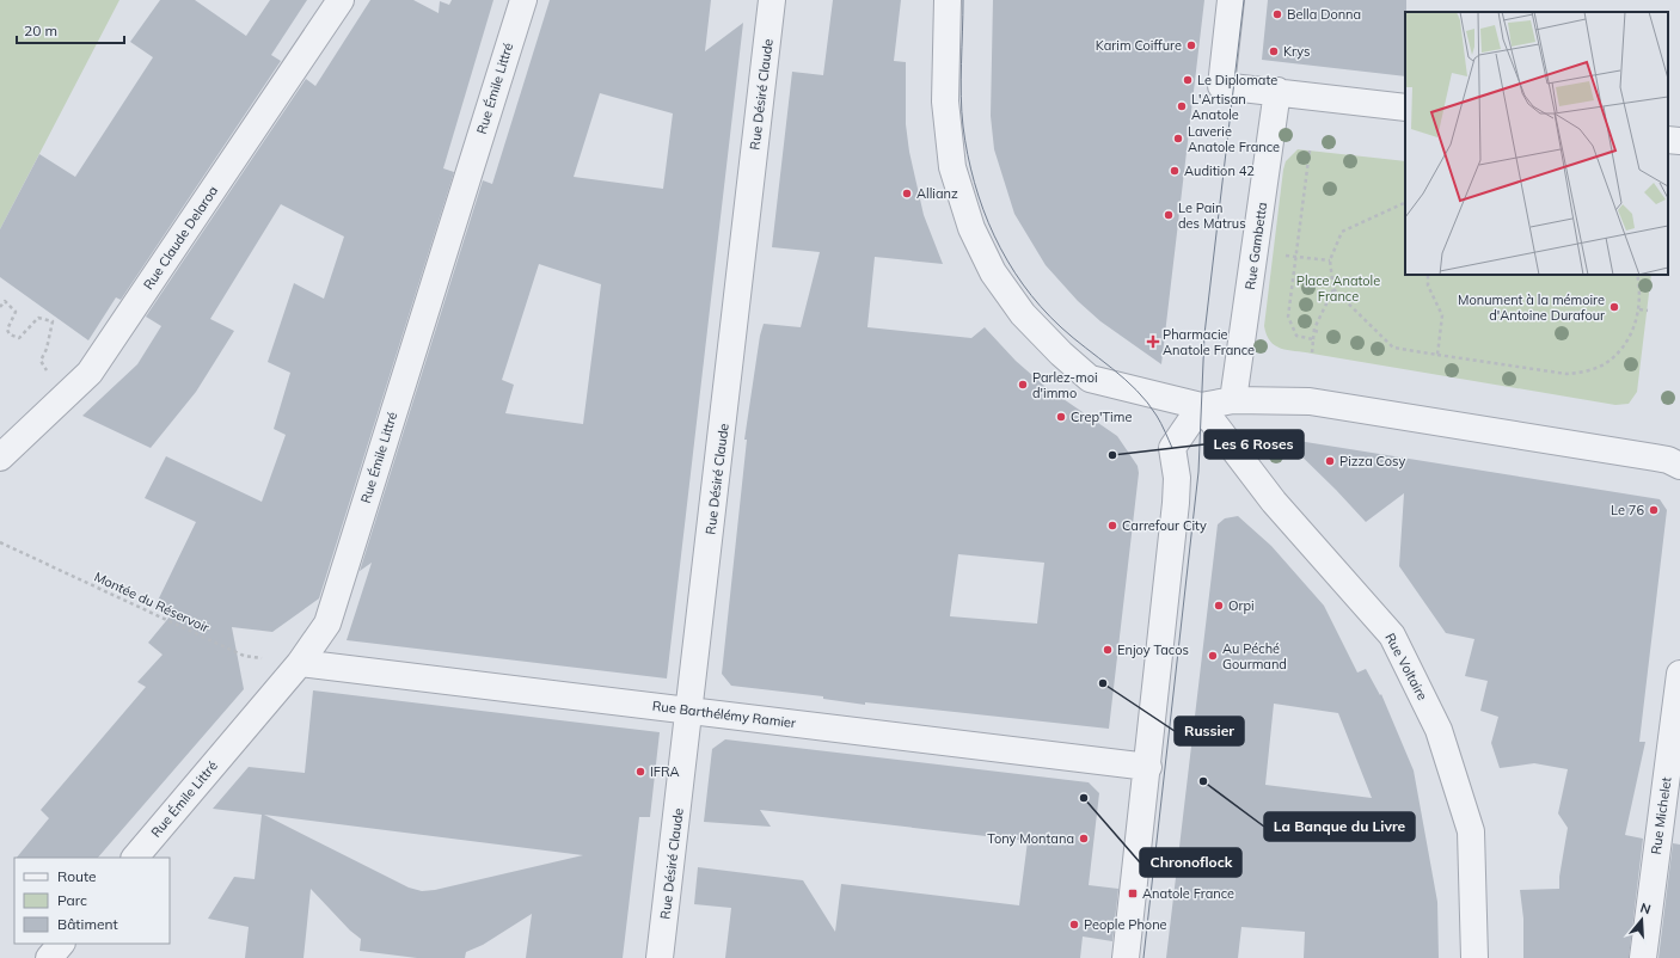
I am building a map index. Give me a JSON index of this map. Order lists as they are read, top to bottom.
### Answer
{
  "streets": {
    "street": [
      "Rue Émile Littré",
      "Rue Désiré Claude",
      "Rue Claude Delaroa",
      "Rue Gambetta",
      "Rue Voltaire",
      "Rue Barthélémy Ramier",
      "Rue Michelet"
    ],
    "path": ["Montée du Réservoir"]
  },
  "crossings": [
    ["Rue Émile Littré", "Montée du Réservoir"],
    ["Rue Émile Littré", "Rue Barthélémy Ramier"],
    ["Rue Désiré Claude", "Rue Barthélémy Ramier"],
    ["Montée du Réservoir", "Rue Barthélémy Ramier"]
  ],
  "parks": ["Place Anatole France"],
  "places": {
    "other": [
      "Bella Donna",
      "Karim Coiffure",
      "Krys",
      "Le Diplomate",
      "L'Artisan Anatole",
      "Laverie Anatole France",
      "Audition 42",
      "Allianz",
      "Le Pain des Matrus",
      "Monument à la mémoire d'Antoine Durafour",
      "Parlez-moi d'immo",
      "Crep'Time",
      "Les 6 Roses",
      "Pizza Cosy",
      "Le 76",
      "Carrefour City",
      "Orpi",
      "Enjoy Tacos",
      "Au Péché Gourmand",
      "Russier",
      "IFRA",
      "La Banque du Livre",
      "Chronoflock",
      "Tony Montana",
      "People Phone"
    ],
    "health": ["Pharmacie Anatole France"],
    "transit": ["Anatole France"]
  },
  "legend": ["Route", "Parc", "Bâtiment"],
  "scale_bar": "20 m",
  "north": "top"
}
